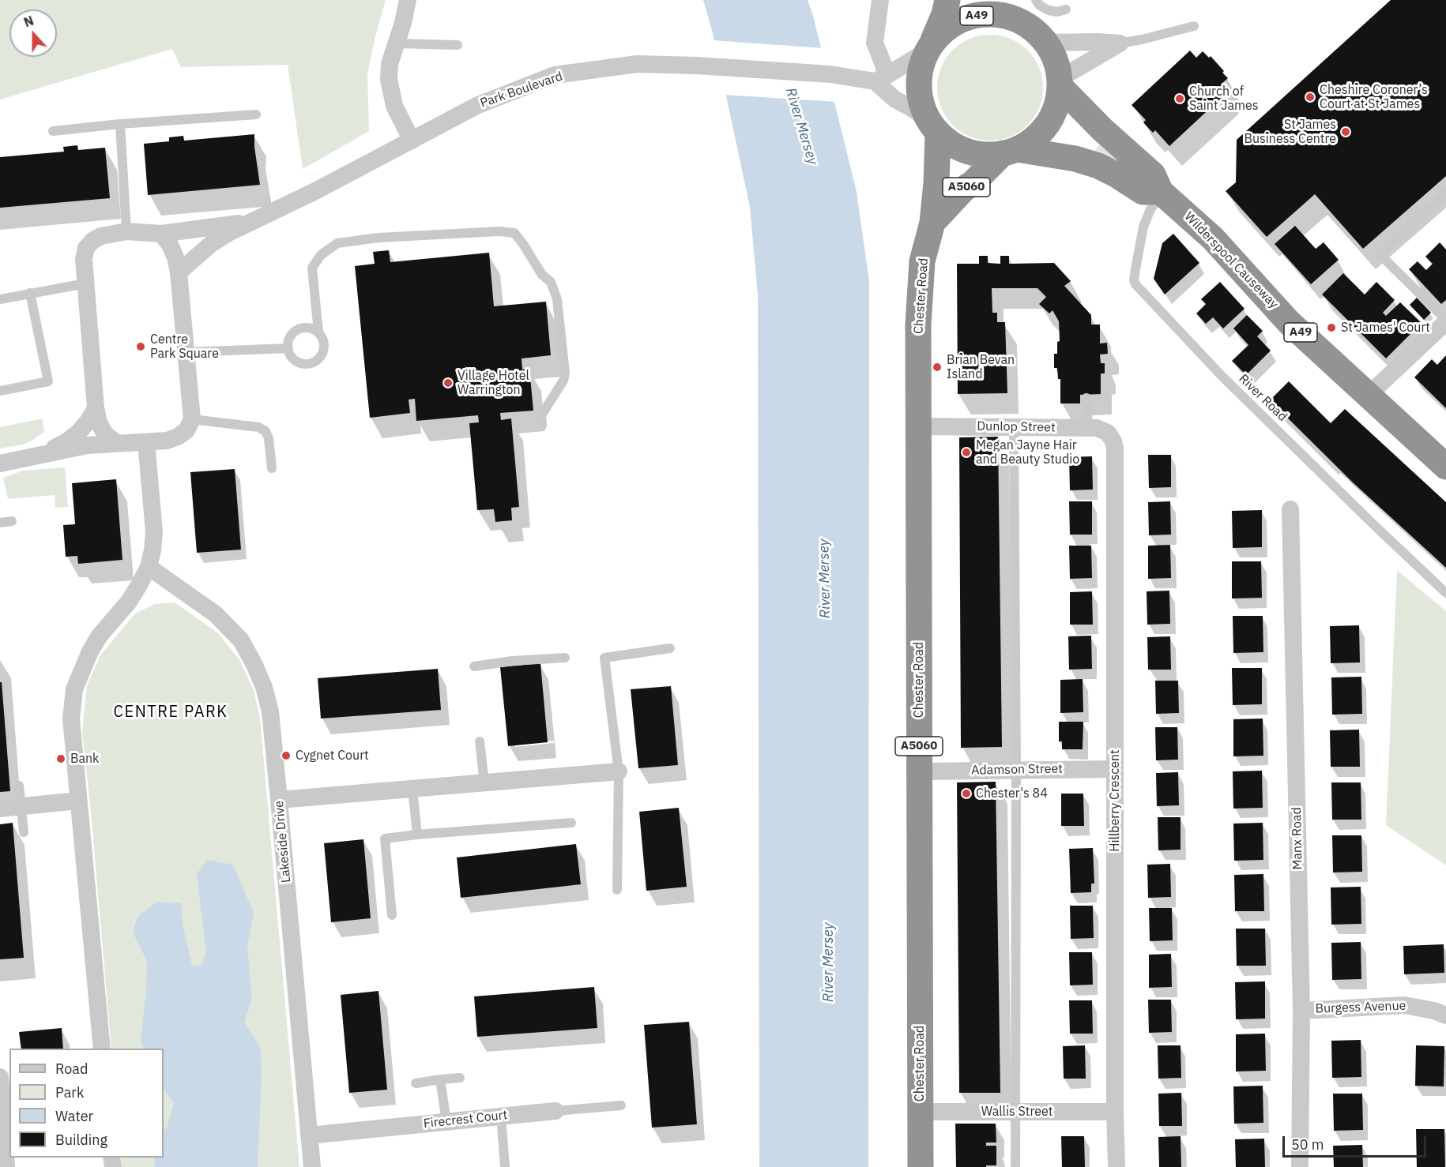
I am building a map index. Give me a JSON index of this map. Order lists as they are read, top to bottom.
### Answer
{
  "streets": {
    "highway": [
      "A49",
      "A5060",
      "Wilderspool Causeway",
      "Chester Road"
    ],
    "street": [
      "Park Boulevard",
      "Dunlop Street",
      "Adamson Street",
      "Hillberry Crescent",
      "Manx Road",
      "Lakeside Drive",
      "Burgess Avenue",
      "Wallis Street",
      "Firecrest Court"
    ],
    "lane": ["River Road"]
  },
  "crossings": [
    ["A49", "Wilderspool Causeway"],
    ["A49", "Chester Road"],
    ["Wilderspool Causeway", "Chester Road"],
    ["Wilderspool Causeway", "River Road"],
    ["Chester Road", "Dunlop Street"],
    ["Chester Road", "Adamson Street"],
    ["Chester Road", "Wallis Street"],
    ["Dunlop Street", "Hillberry Crescent"],
    ["Adamson Street", "Hillberry Crescent"],
    ["Hillberry Crescent", "Wallis Street"],
    ["Manx Road", "Burgess Avenue"],
    ["Lakeside Drive", "Firecrest Court"]
  ],
  "districts": ["CENTRE PARK"],
  "water": ["River Mersey"],
  "places": [
    "Cheshire Coroner’s Court at St James",
    "Church of Saint James",
    "St James Business Centre",
    "St James' Court",
    "Centre Park Square",
    "Brian Bevan Island",
    "Village Hotel Warrington",
    "Megan Jayne Hair and Beauty Studio",
    "Cygnet Court",
    "Bank",
    "Chester's 84"
  ],
  "legend": [
    "Road",
    "Park",
    "Water",
    "Building"
  ],
  "scale_bar": "50 m",
  "north": "top"
}
